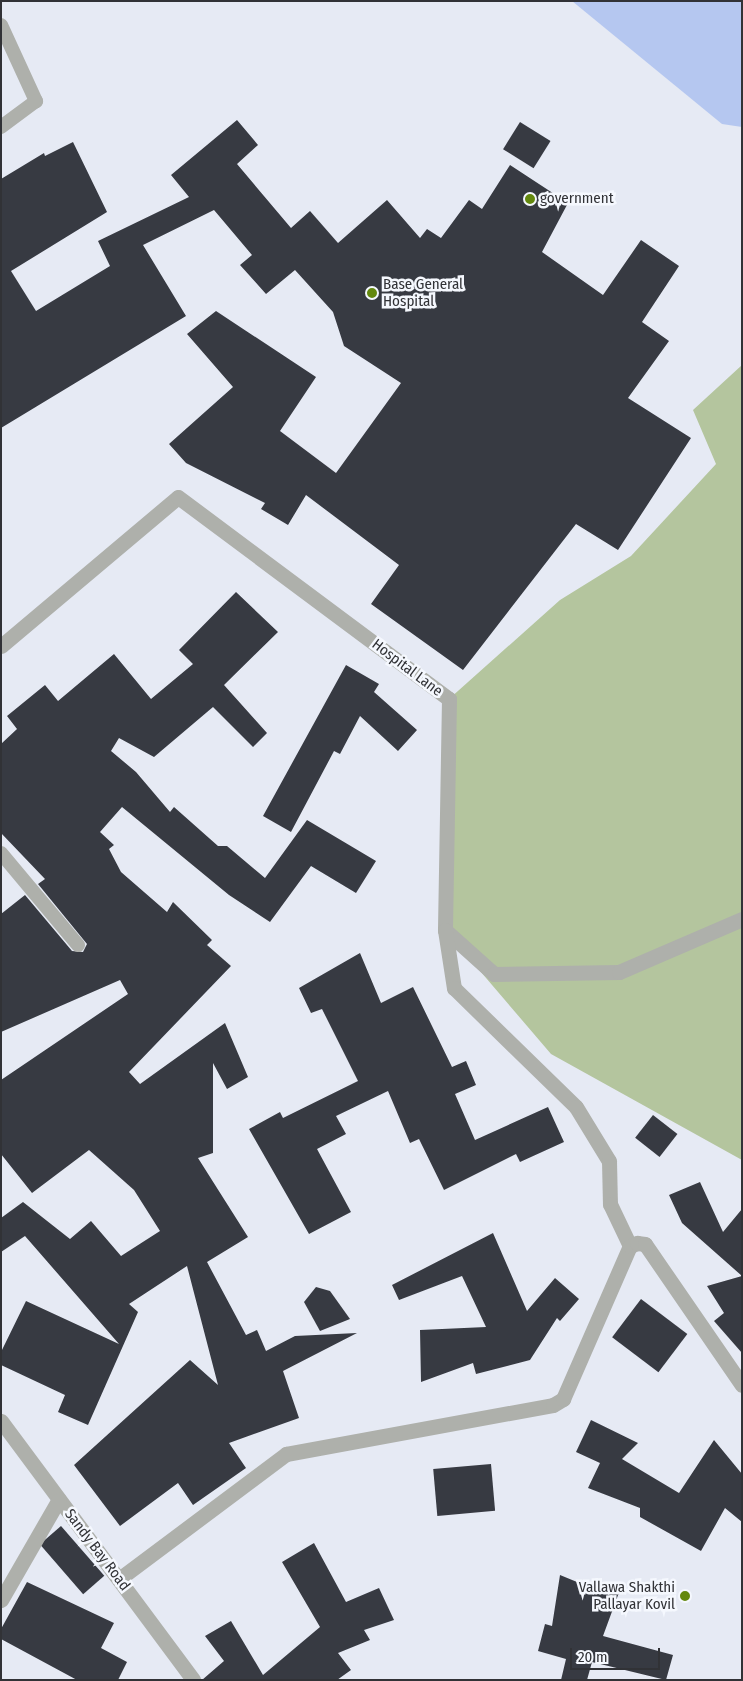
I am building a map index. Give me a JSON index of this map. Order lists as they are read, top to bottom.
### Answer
{
  "streets": {
    "street": ["Hospital Lane", "Sandy Bay Road"]
  },
  "places": ["government", "Base General Hospital", "Vallawa Shakthi Pallayar Kovil"],
  "scale_bar": "20 m"
}
